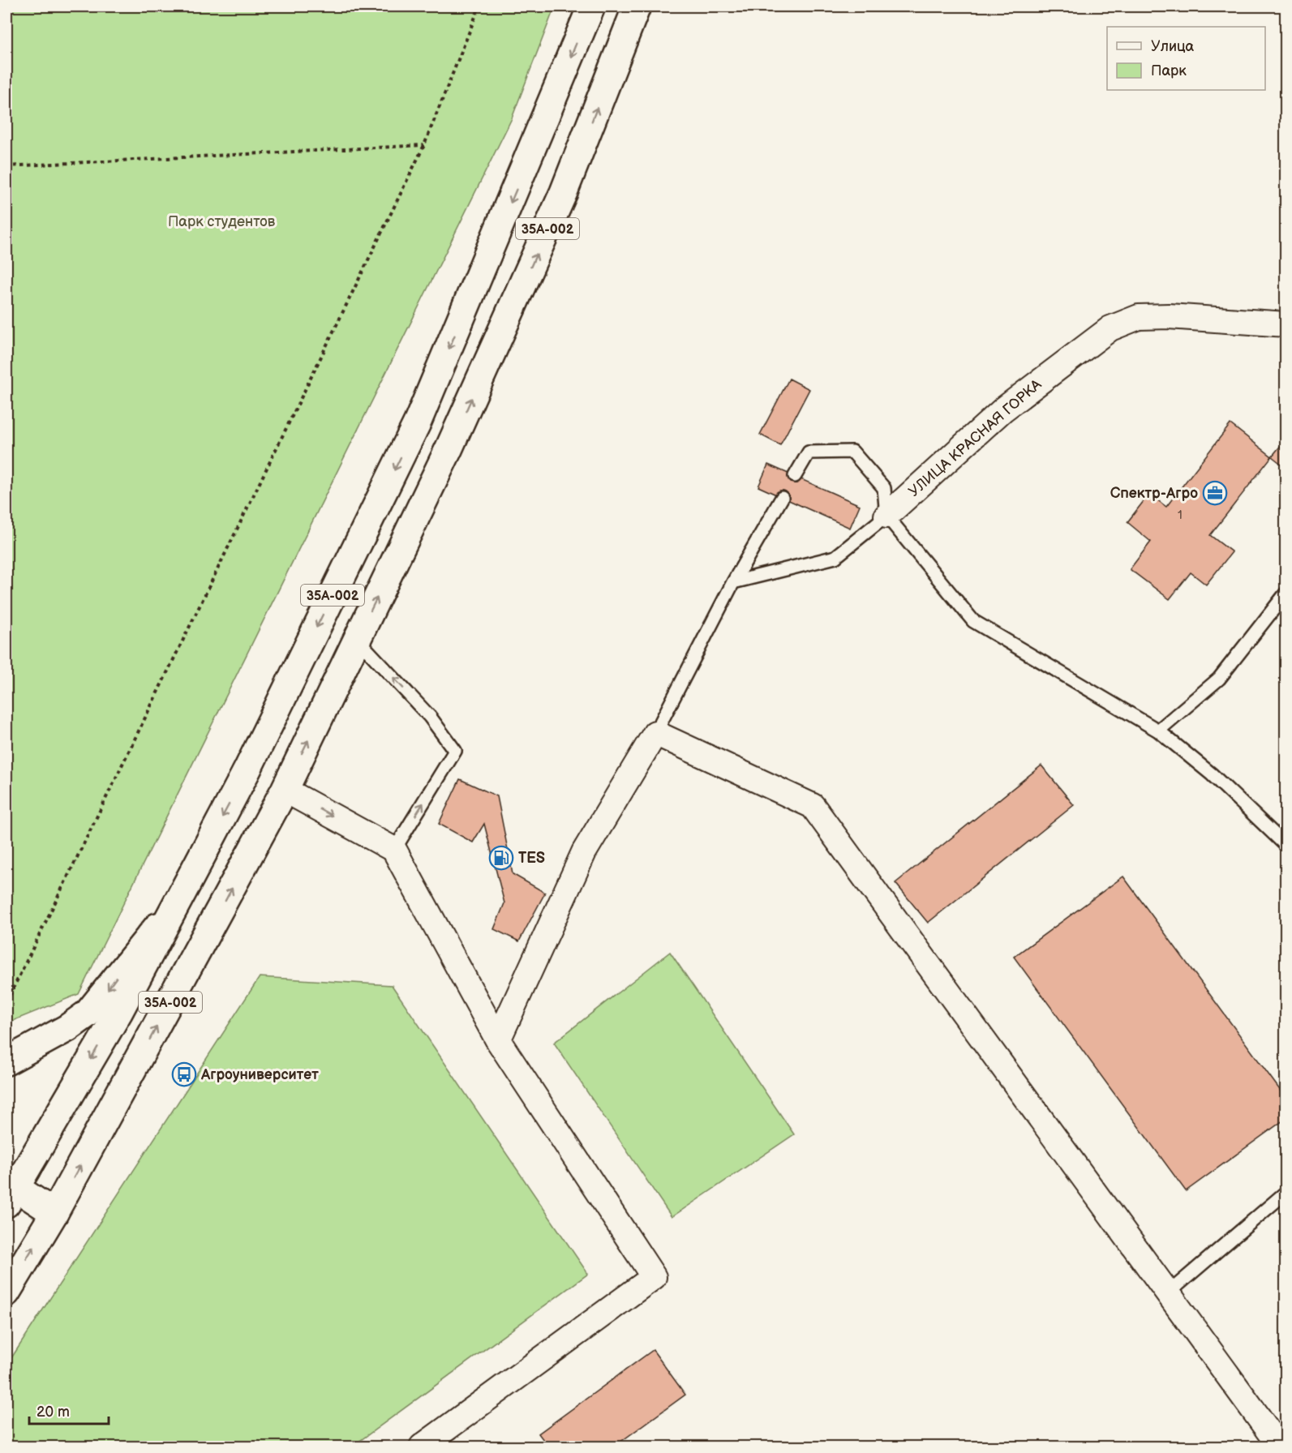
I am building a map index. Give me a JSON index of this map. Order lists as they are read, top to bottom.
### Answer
{
  "streets": {
    "main road": ["35А-002"],
    "street": ["УЛИЦА КРАСНАЯ ГОРКА"]
  },
  "parks": ["Парк студентов"],
  "places": {
    "office": ["Спектр-Агро"],
    "fuel station": ["TES"],
    "bus stop": ["Агроуниверситет"]
  },
  "house_numbers": ["1"],
  "legend": ["Улица", "Парк"],
  "scale_bar": "20 m"
}
